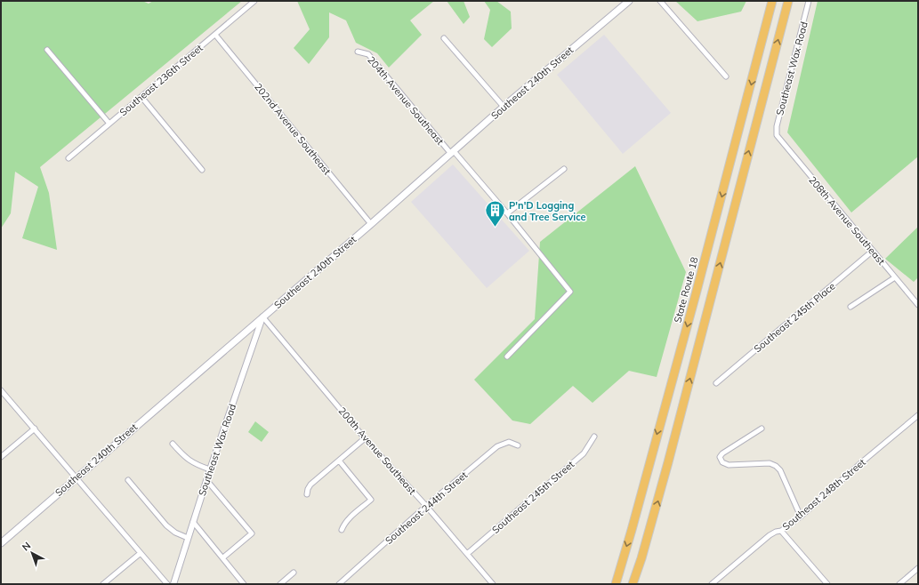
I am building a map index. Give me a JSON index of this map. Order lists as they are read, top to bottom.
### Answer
{
  "streets": {
    "highway": ["State Route 18"],
    "main road": ["Southeast 240th Street"],
    "street": [
      "Southeast Wax Road",
      "Southeast 236th Street",
      "204th Avenue Southeast",
      "202nd Avenue Southeast",
      "208th Avenue Southeast",
      "Southeast 245th Place",
      "200th Avenue Southeast",
      "Southeast 248th Street",
      "Southeast 245th Street",
      "Southeast 244th Street"
    ]
  },
  "crossings": [
    ["Southeast Wax Road", "Southeast 240th Street"],
    ["Southeast Wax Road", "208th Avenue Southeast"],
    ["Southeast Wax Road", "200th Avenue Southeast"],
    ["Southeast 236th Street", "202nd Avenue Southeast"],
    ["Southeast 240th Street", "204th Avenue Southeast"],
    ["Southeast 240th Street", "202nd Avenue Southeast"],
    ["Southeast 240th Street", "200th Avenue Southeast"],
    ["208th Avenue Southeast", "Southeast 245th Place"],
    ["200th Avenue Southeast", "Southeast 245th Street"],
    ["200th Avenue Southeast", "Southeast 244th Street"]
  ],
  "places": {
    "building": ["P'n'D Logging and Tree Service"]
  },
  "north": "top left"
}
